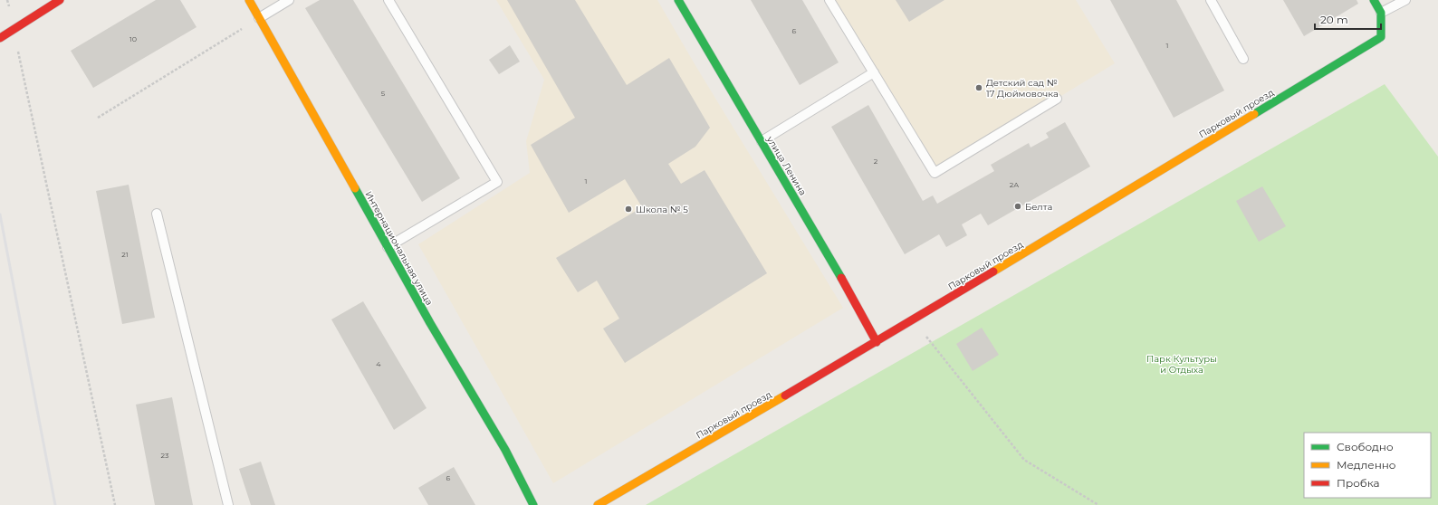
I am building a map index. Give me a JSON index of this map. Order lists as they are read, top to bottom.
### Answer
{
  "streets": {
    "street": ["Парковый проезд", "улица Ленина", "Интернациональная улица"]
  },
  "crossings": [
    ["Парковый проезд", "улица Ленина"]
  ],
  "parks": ["Парк Культуры и Отдыха"],
  "places": ["Детский сад № 17 Дюймовочка", "Белта", "Школа № 5"],
  "house_numbers": [
    "6",
    "10",
    "1",
    "5",
    "2",
    "1",
    "2А",
    "21",
    "4",
    "23",
    "6"
  ],
  "legend": ["Свободно", "Медленно", "Пробка"],
  "scale_bar": "20 m"
}
